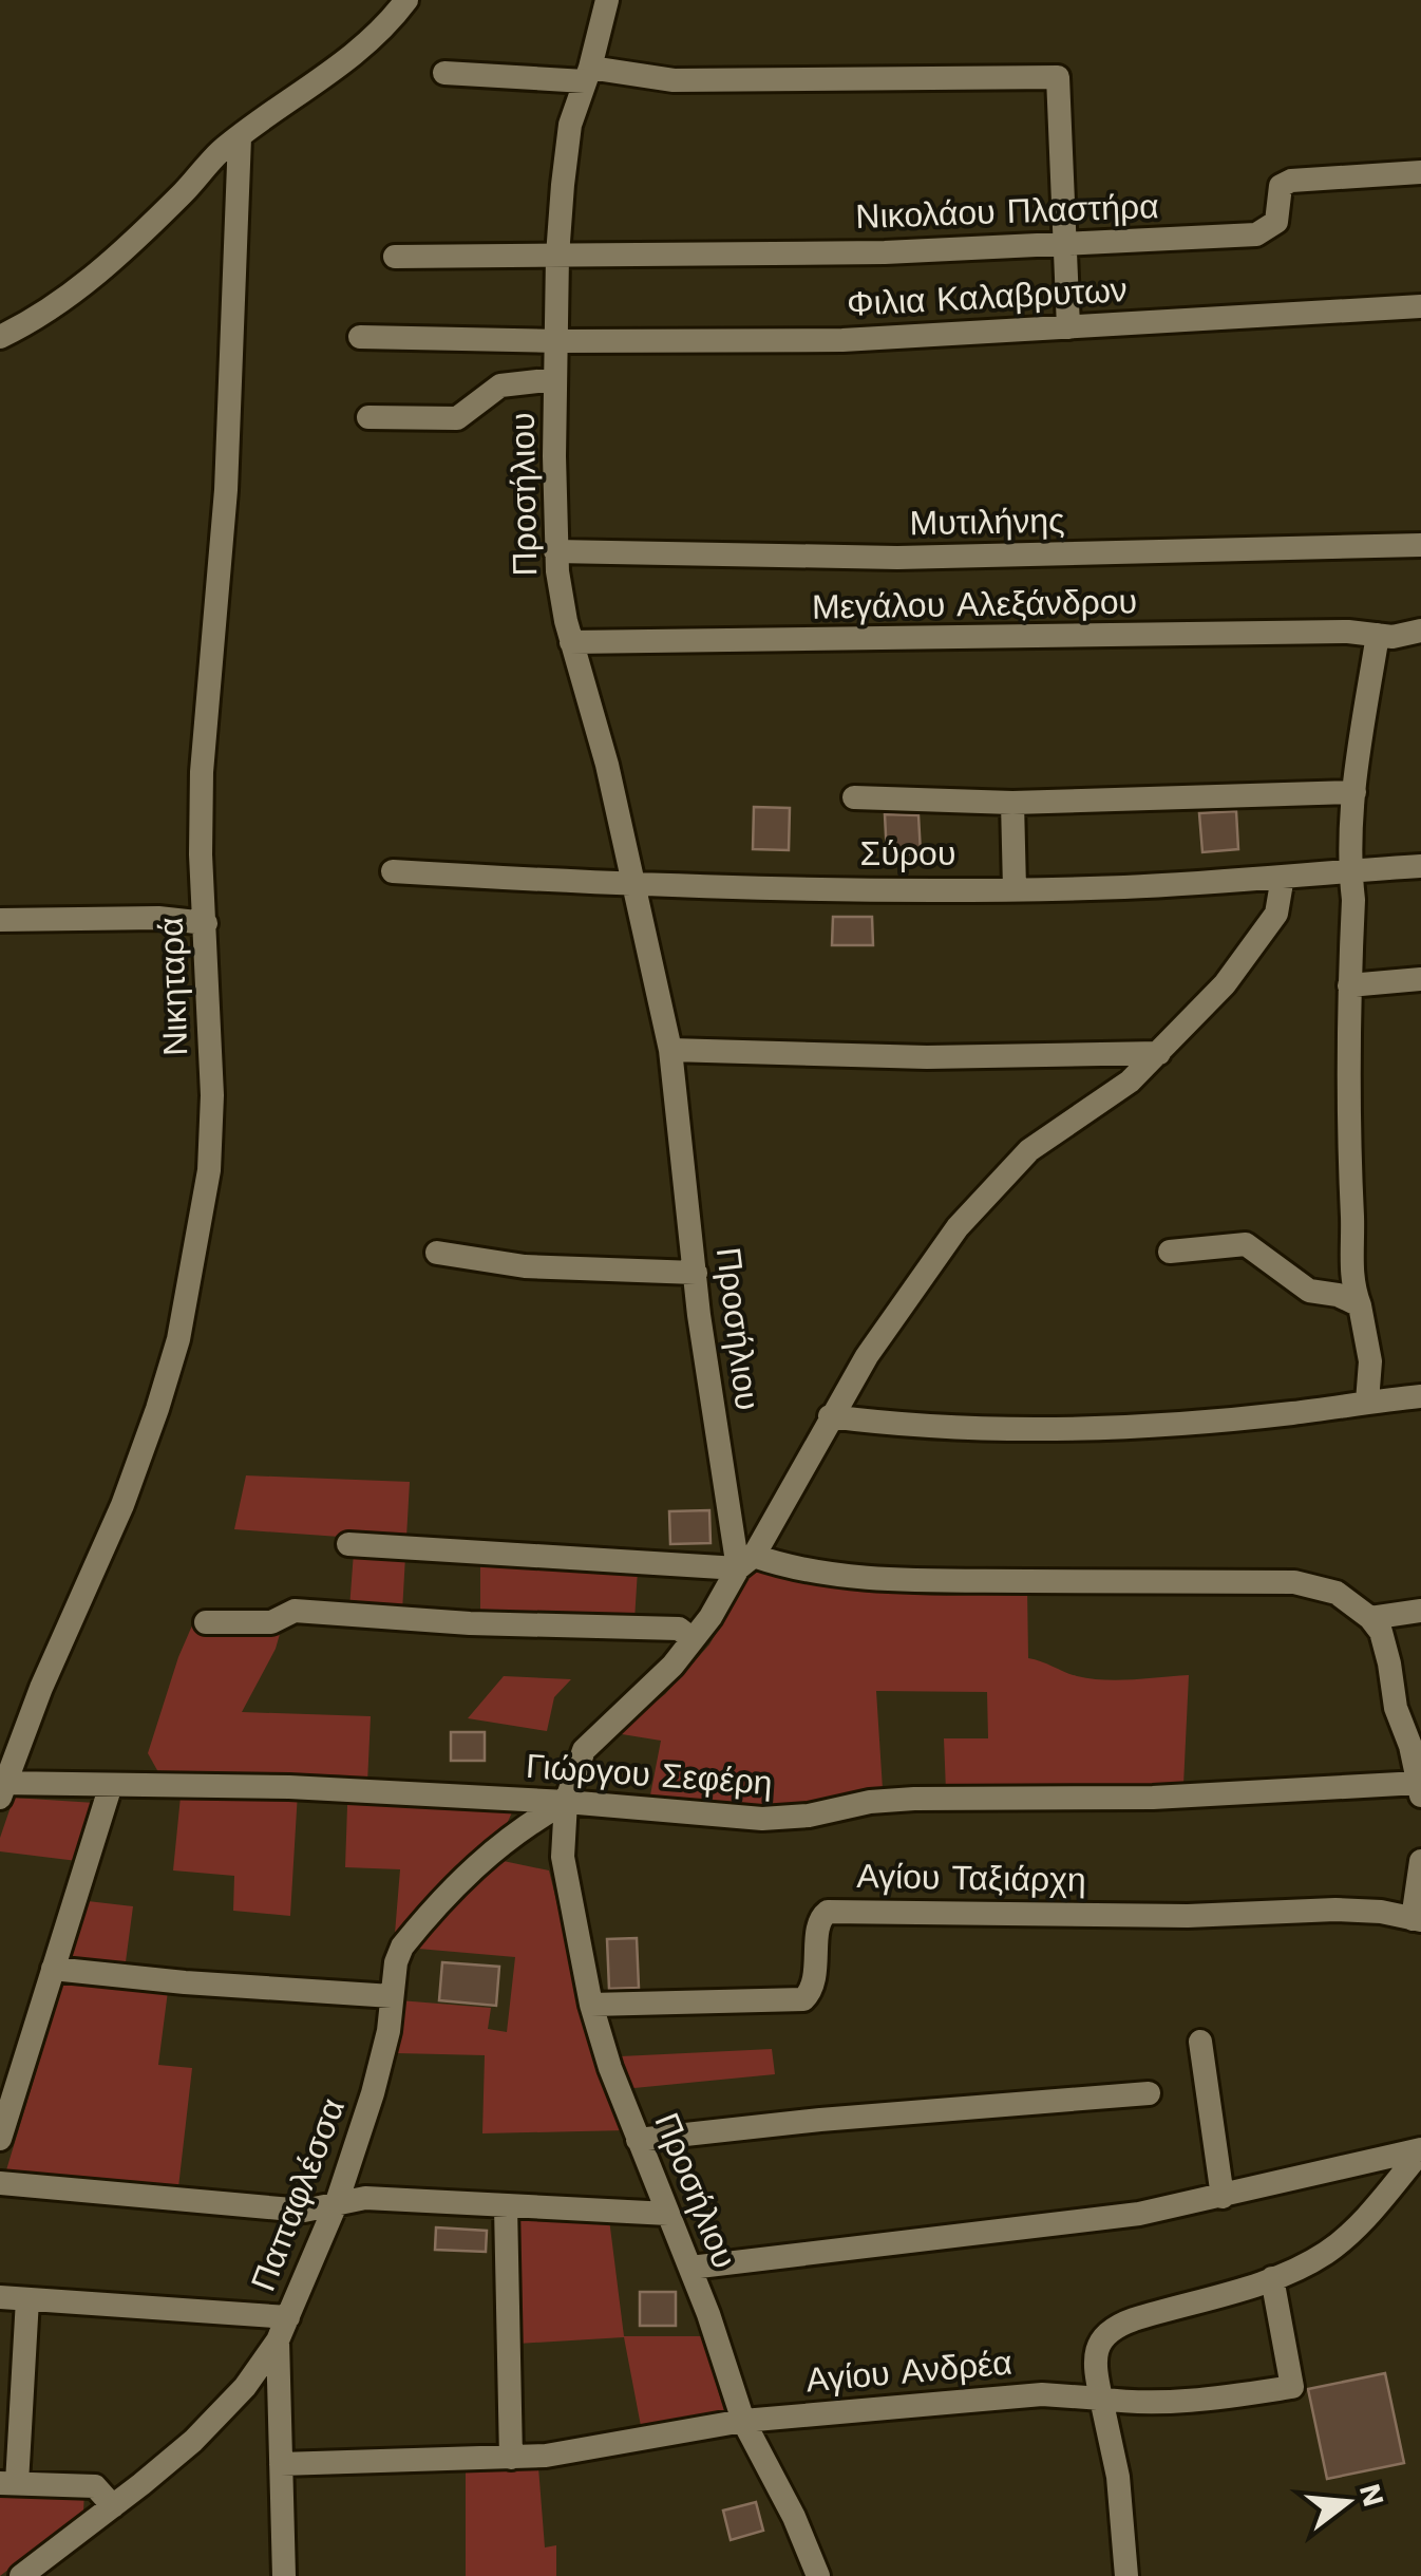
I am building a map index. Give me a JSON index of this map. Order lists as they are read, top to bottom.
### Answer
{
  "streets": {
    "street": [
      "Νικολάου Πλαστήρα",
      "Φιλια Καλαβρυτων",
      "Προσήλιου",
      "Μυτιλήνης",
      "Μεγάλου Αλεξάνδρου",
      "Σύρου",
      "Νικηταρά",
      "Γιώργου Σεφέρη",
      "Αγίου Ταξιάρχη",
      "Παπαφλέσσα",
      "Αγίου Ανδρέα"
    ]
  },
  "crossings": [
    ["Νικολάου Πλαστήρα", "Προσήλιου"],
    ["Φιλια Καλαβρυτων", "Προσήλιου"],
    ["Προσήλιου", "Μυτιλήνης"],
    ["Προσήλιου", "Μεγάλου Αλεξάνδρου"],
    ["Προσήλιου", "Σύρου"],
    ["Προσήλιου", "Γιώργου Σεφέρη"],
    ["Προσήλιου", "Αγίου Ταξιάρχη"],
    ["Προσήλιου", "Παπαφλέσσα"],
    ["Προσήλιου", "Αγίου Ανδρέα"],
    ["Νικηταρά", "Γιώργου Σεφέρη"],
    ["Γιώργου Σεφέρη", "Παπαφλέσσα"]
  ],
  "north": "right"
}
